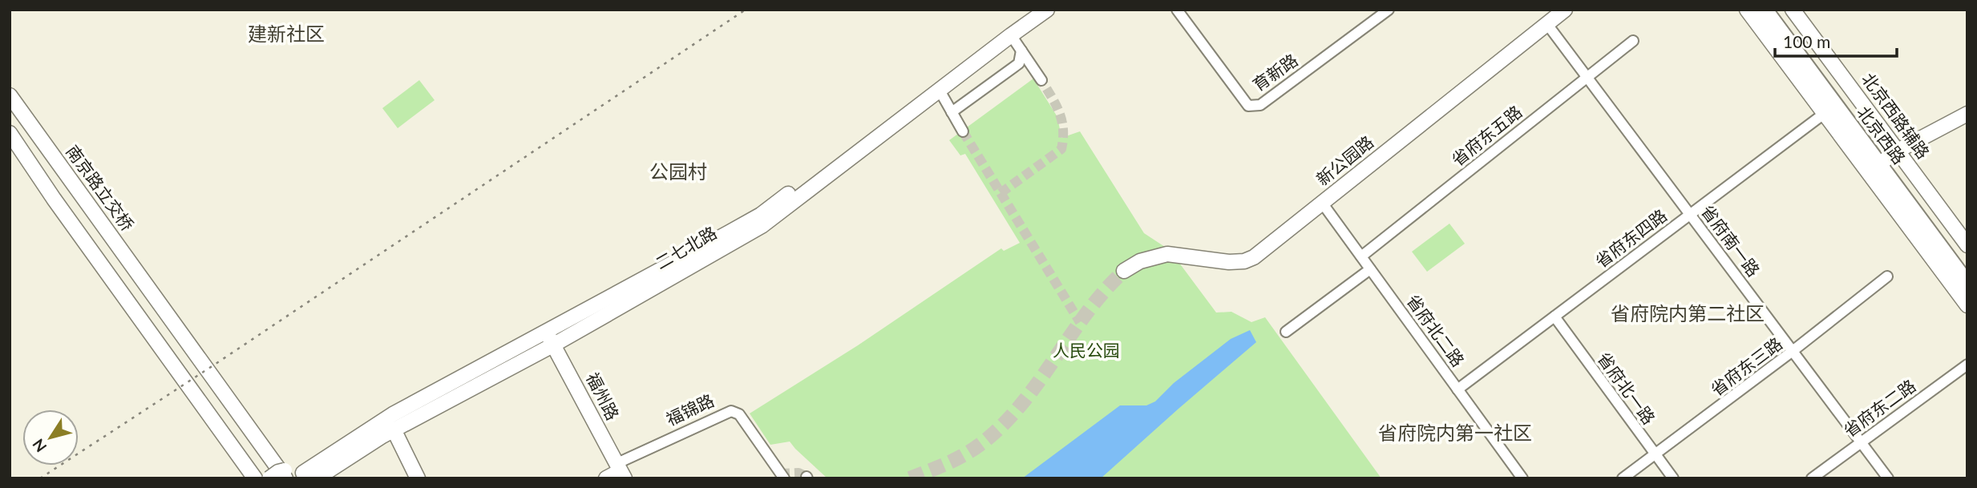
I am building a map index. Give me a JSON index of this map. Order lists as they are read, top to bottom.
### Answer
{
  "streets": {
    "main road": [
      "北京西路辅路",
      "北京西路",
      "新公园路",
      "南京路立交桥",
      "二七北路",
      "福州路",
      "福锦路"
    ],
    "street": [
      "育新路",
      "省府东五路",
      "省府东四路",
      "省府南一路",
      "省府北二路",
      "省府东三路",
      "省府北一路",
      "省府东二路"
    ]
  },
  "crossings": [
    ["北京西路辅路", "北京西路"],
    ["北京西路辅路", "省府东四路"],
    ["省府东五路", "省府南一路"],
    ["省府东五路", "省府北二路"],
    ["新公园路", "省府南一路"],
    ["新公园路", "省府北二路"],
    ["省府东四路", "省府南一路"],
    ["省府东四路", "省府北二路"],
    ["省府东四路", "省府北一路"],
    ["省府南一路", "省府东三路"],
    ["省府南一路", "省府东二路"],
    ["二七北路", "福州路"],
    ["省府东三路", "省府北一路"],
    ["福州路", "福锦路"]
  ],
  "districts": [
    "建新社区",
    "公园村",
    "省府院内第二社区",
    "省府院内第一社区"
  ],
  "parks": ["人民公园"],
  "scale_bar": "100 m",
  "north": "bottom left"
}
